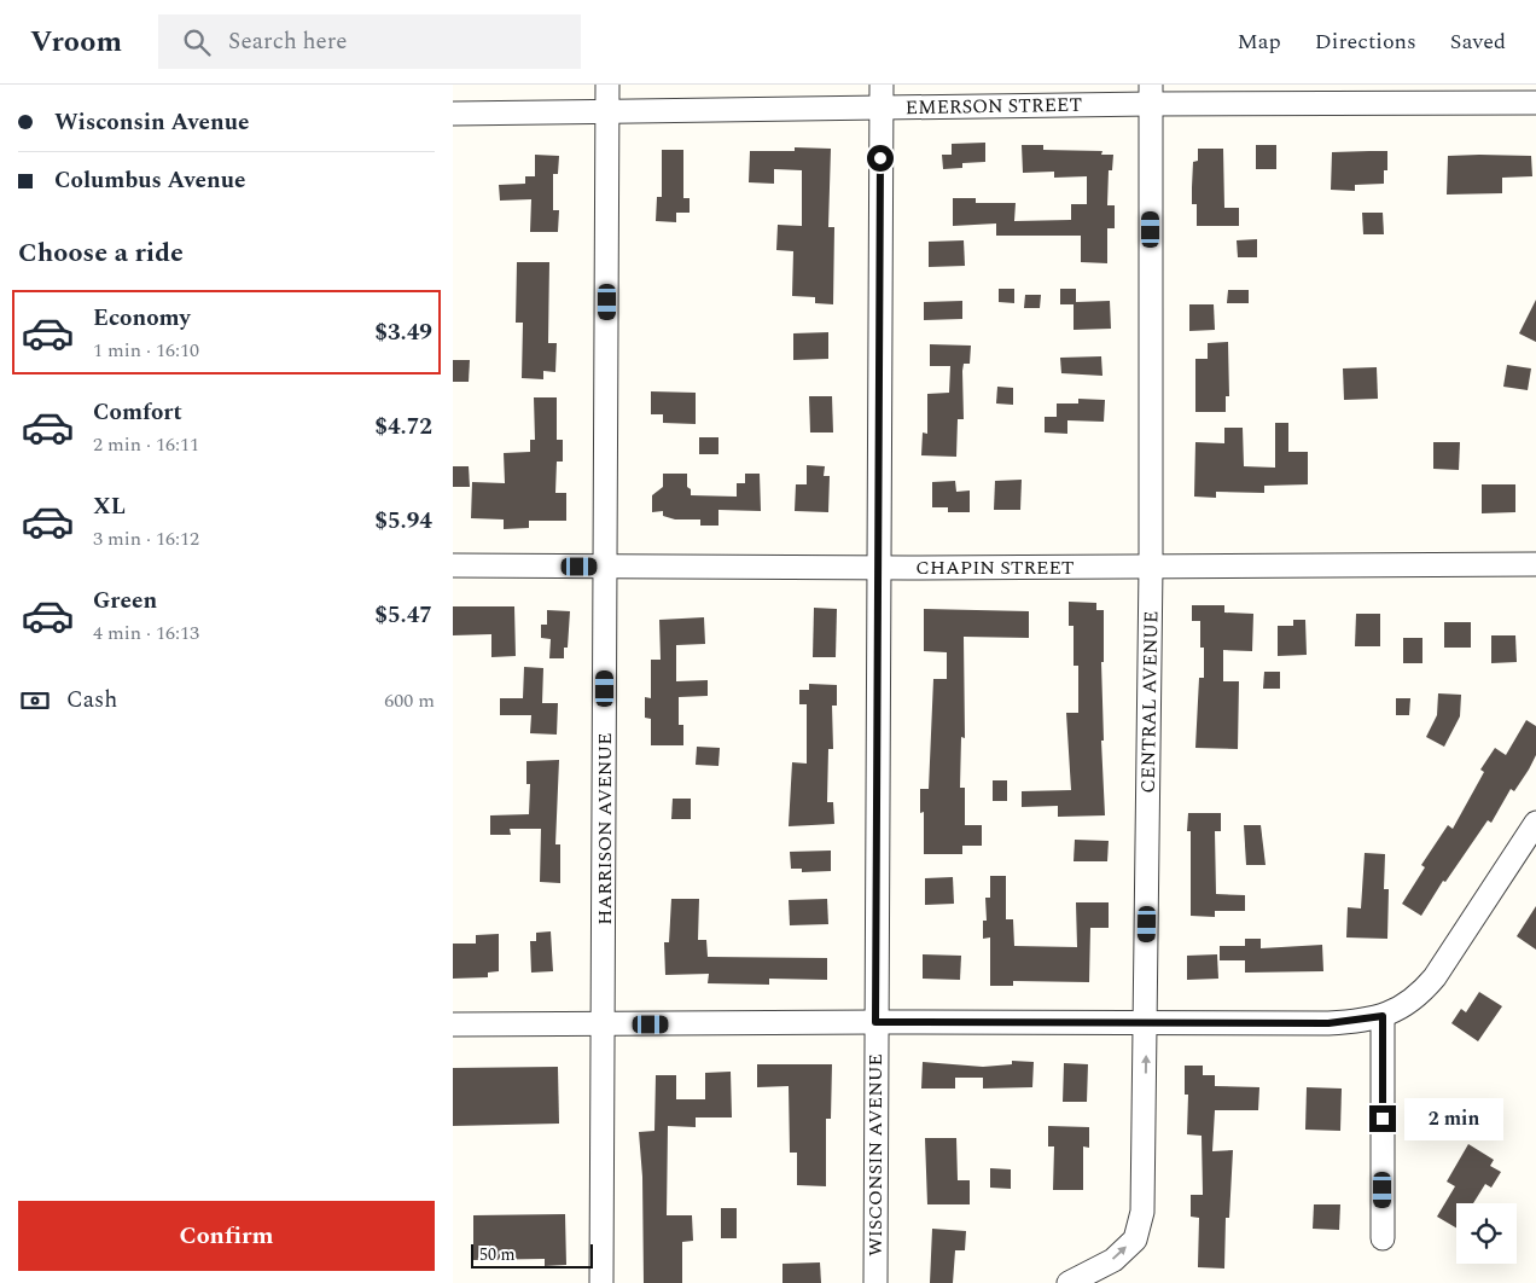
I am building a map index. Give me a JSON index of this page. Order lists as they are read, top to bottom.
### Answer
{
  "streets": {
    "street": [
      "EMERSON STREET",
      "CHAPIN STREET",
      "CENTRAL AVENUE",
      "HARRISON AVENUE",
      "WISCONSIN AVENUE"
    ]
  },
  "crossings": [
    ["EMERSON STREET", "CENTRAL AVENUE"],
    ["EMERSON STREET", "HARRISON AVENUE"],
    ["EMERSON STREET", "WISCONSIN AVENUE"],
    ["CHAPIN STREET", "CENTRAL AVENUE"],
    ["CHAPIN STREET", "HARRISON AVENUE"],
    ["CHAPIN STREET", "WISCONSIN AVENUE"]
  ],
  "scale_bar": "50 m",
  "page": {
    "header": "Vroom",
    "search": "Search here",
    "nav": ["Map", "Directions", "Saved"],
    "banner": ["Wisconsin Avenue", "Columbus Avenue"],
    "heading": "Choose a ride",
    "list": [
      {
        "name": "Economy",
        "note": "1 min · 16:10",
        "value": "$3.49"
      },
      {
        "name": "Comfort",
        "note": "2 min · 16:11",
        "value": "$4.72"
      },
      {
        "name": "XL",
        "note": "3 min · 16:12",
        "value": "$5.94"
      },
      {
        "name": "Green",
        "note": "4 min · 16:13",
        "value": "$5.47"
      }
    ],
    "pay": ["Cash", "600 m"],
    "bubble": "2 min",
    "buttons": "Confirm",
    "scale": "50 m"
  }
}
